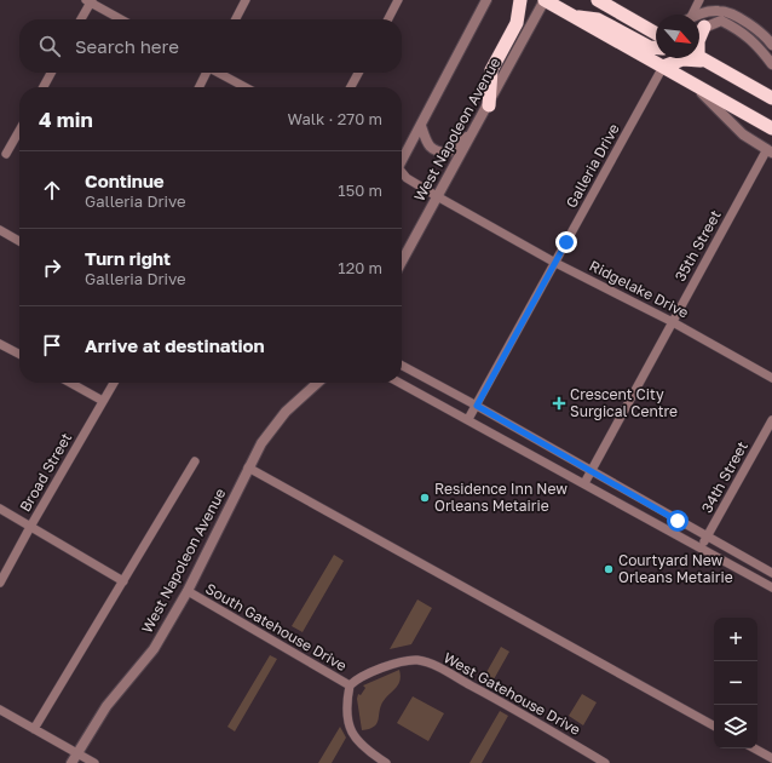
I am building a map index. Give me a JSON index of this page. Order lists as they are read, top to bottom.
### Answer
{
  "streets": {
    "street": [
      "West Napoleon Avenue",
      "Galleria Drive",
      "35th Street",
      "Ridgelake Drive",
      "Broad Street",
      "34th Street",
      "South Gatehouse Drive",
      "West Gatehouse Drive"
    ]
  },
  "crossings": [
    ["West Napoleon Avenue", "Ridgelake Drive"],
    ["West Napoleon Avenue", "South Gatehouse Drive"],
    ["Galleria Drive", "Ridgelake Drive"],
    ["35th Street", "Ridgelake Drive"],
    ["South Gatehouse Drive", "West Gatehouse Drive"]
  ],
  "places": {
    "health": ["Crescent City Surgical Centre"],
    "other": ["Residence Inn New Orleans Metairie", "Courtyard New Orleans Metairie"]
  },
  "north": "bottom right",
  "page": {
    "search": "Search here",
    "heading": ["4 min", "Walk · 270 m"],
    "list": [
      ["Continue", "Galleria Drive", "150 m"],
      ["Turn right", "Galleria Drive", "120 m"],
      "Arrive at destination"
    ],
    "map_buttons": ["+", "−"]
  }
}
